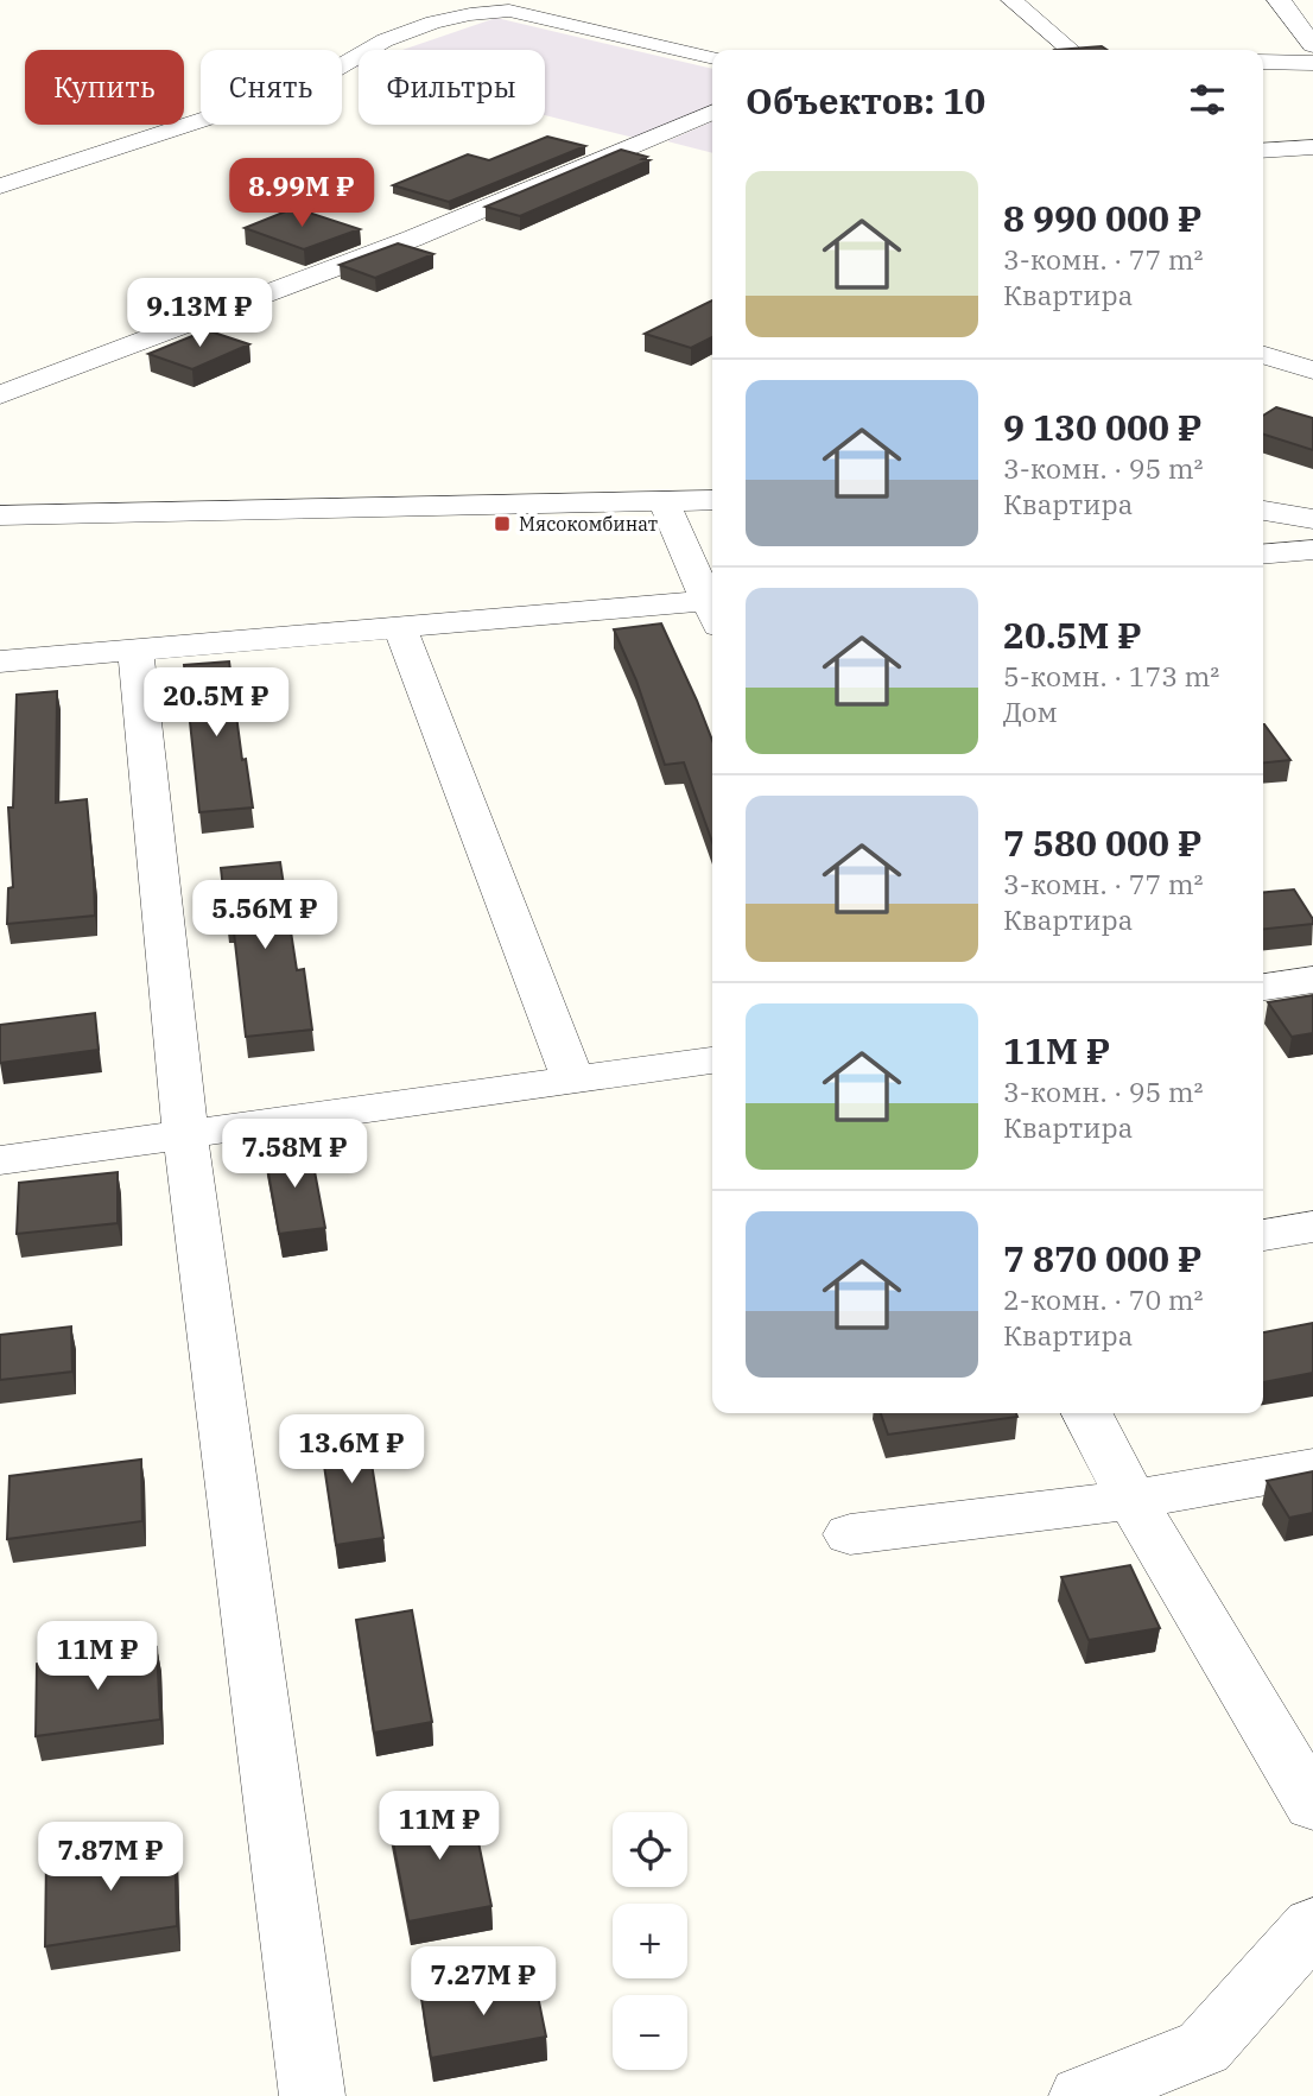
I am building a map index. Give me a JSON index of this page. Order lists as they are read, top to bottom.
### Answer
{
  "places": {
    "transit": ["Мясокомбинат"]
  },
  "page": {
    "chip": ["Купить", "Снять", "Фильтры"],
    "heading": "Объектов: 10",
    "list": [
      {
        "name": "8 990 000 ₽",
        "note": "3-комн. · 77 m² · Квартира"
      },
      {
        "name": "9 130 000 ₽",
        "note": "3-комн. · 95 m² · Квартира"
      },
      {
        "name": "20.5M ₽",
        "note": "5-комн. · 173 m² · Дом"
      },
      {
        "name": "7 580 000 ₽",
        "note": "3-комн. · 77 m² · Квартира"
      },
      {
        "name": "11M ₽",
        "note": "3-комн. · 95 m² · Квартира"
      },
      {
        "name": "7 870 000 ₽",
        "note": "2-комн. · 70 m² · Квартира"
      }
    ],
    "price": [
      "8.99M ₽",
      "9.13M ₽",
      "20.5M ₽",
      "5.56M ₽",
      "7.58M ₽",
      "13.6M ₽",
      "11M ₽",
      "11M ₽",
      "7.87M ₽",
      "7.27M ₽"
    ],
    "map_buttons": ["+", "−"]
  }
}
